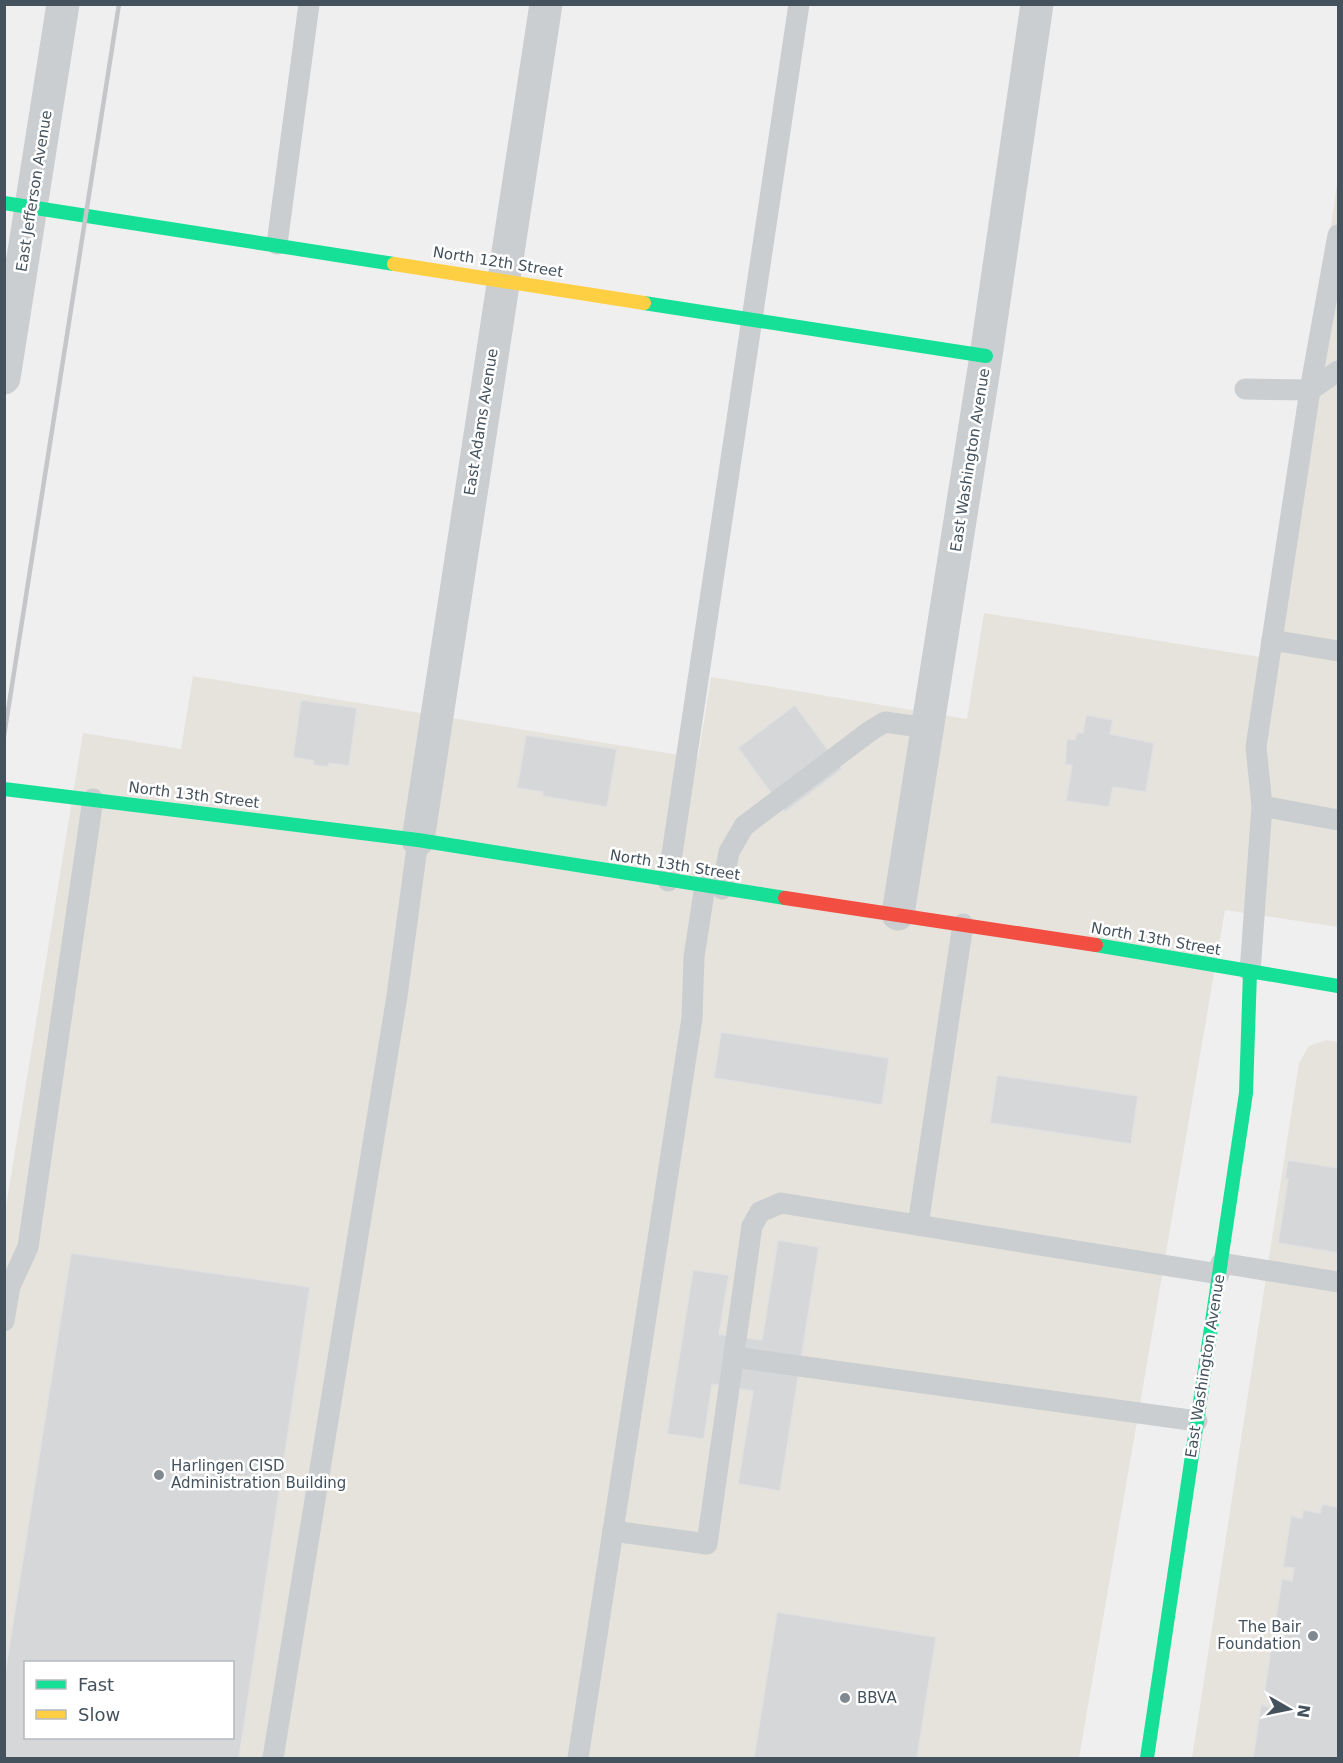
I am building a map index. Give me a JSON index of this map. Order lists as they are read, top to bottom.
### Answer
{
  "streets": {
    "street": [
      "East Jefferson Avenue",
      "North 12th Street",
      "East Adams Avenue",
      "East Washington Avenue",
      "North 13th Street"
    ]
  },
  "crossings": [
    ["East Jefferson Avenue", "North 12th Street"],
    ["North 12th Street", "East Adams Avenue"],
    ["North 12th Street", "East Washington Avenue"],
    ["East Adams Avenue", "North 13th Street"],
    ["East Washington Avenue", "North 13th Street"]
  ],
  "places": ["Harlingen CISD Administration Building", "The Bair Foundation", "BBVA"],
  "legend": ["Fast", "Slow"],
  "north": "right"
}
